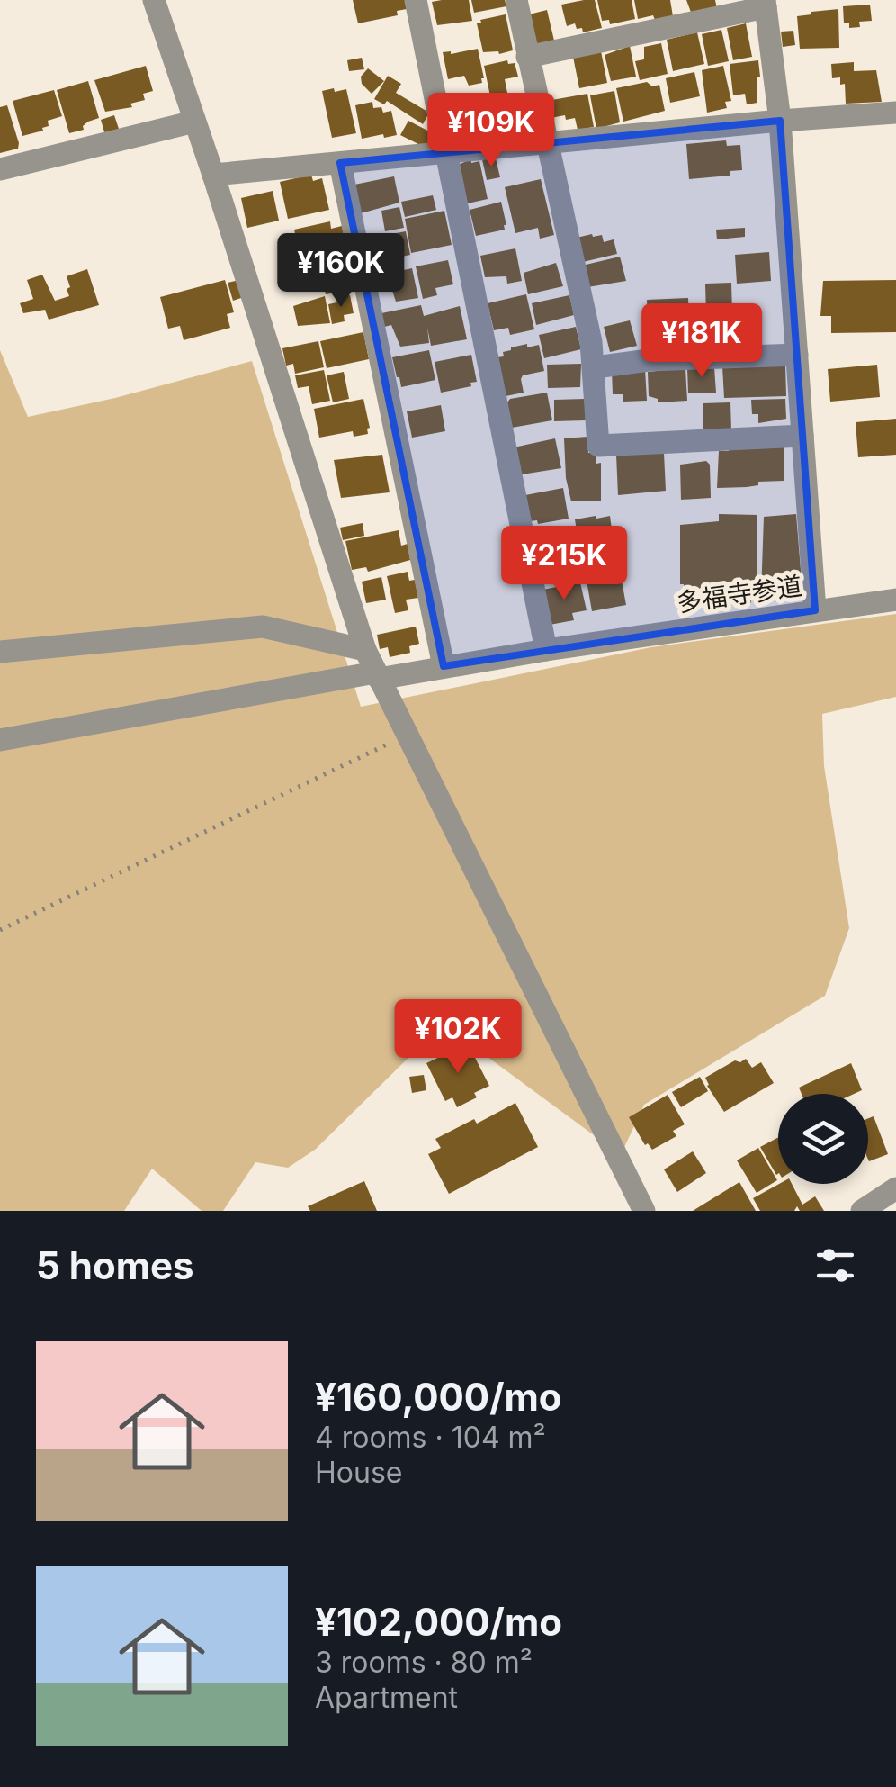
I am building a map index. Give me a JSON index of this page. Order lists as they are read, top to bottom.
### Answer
{
  "streets": {
    "street": ["多福寺参道"]
  },
  "page": {
    "price": [
      "¥109K",
      "¥160K",
      "¥181K",
      "¥215K",
      "¥102K"
    ],
    "heading": "5 homes",
    "list": [
      {
        "name": "¥160,000/mo",
        "note": "4 rooms · 104 m² · House"
      },
      {
        "name": "¥102,000/mo",
        "note": "3 rooms · 80 m² · Apartment"
      }
    ]
  }
}
